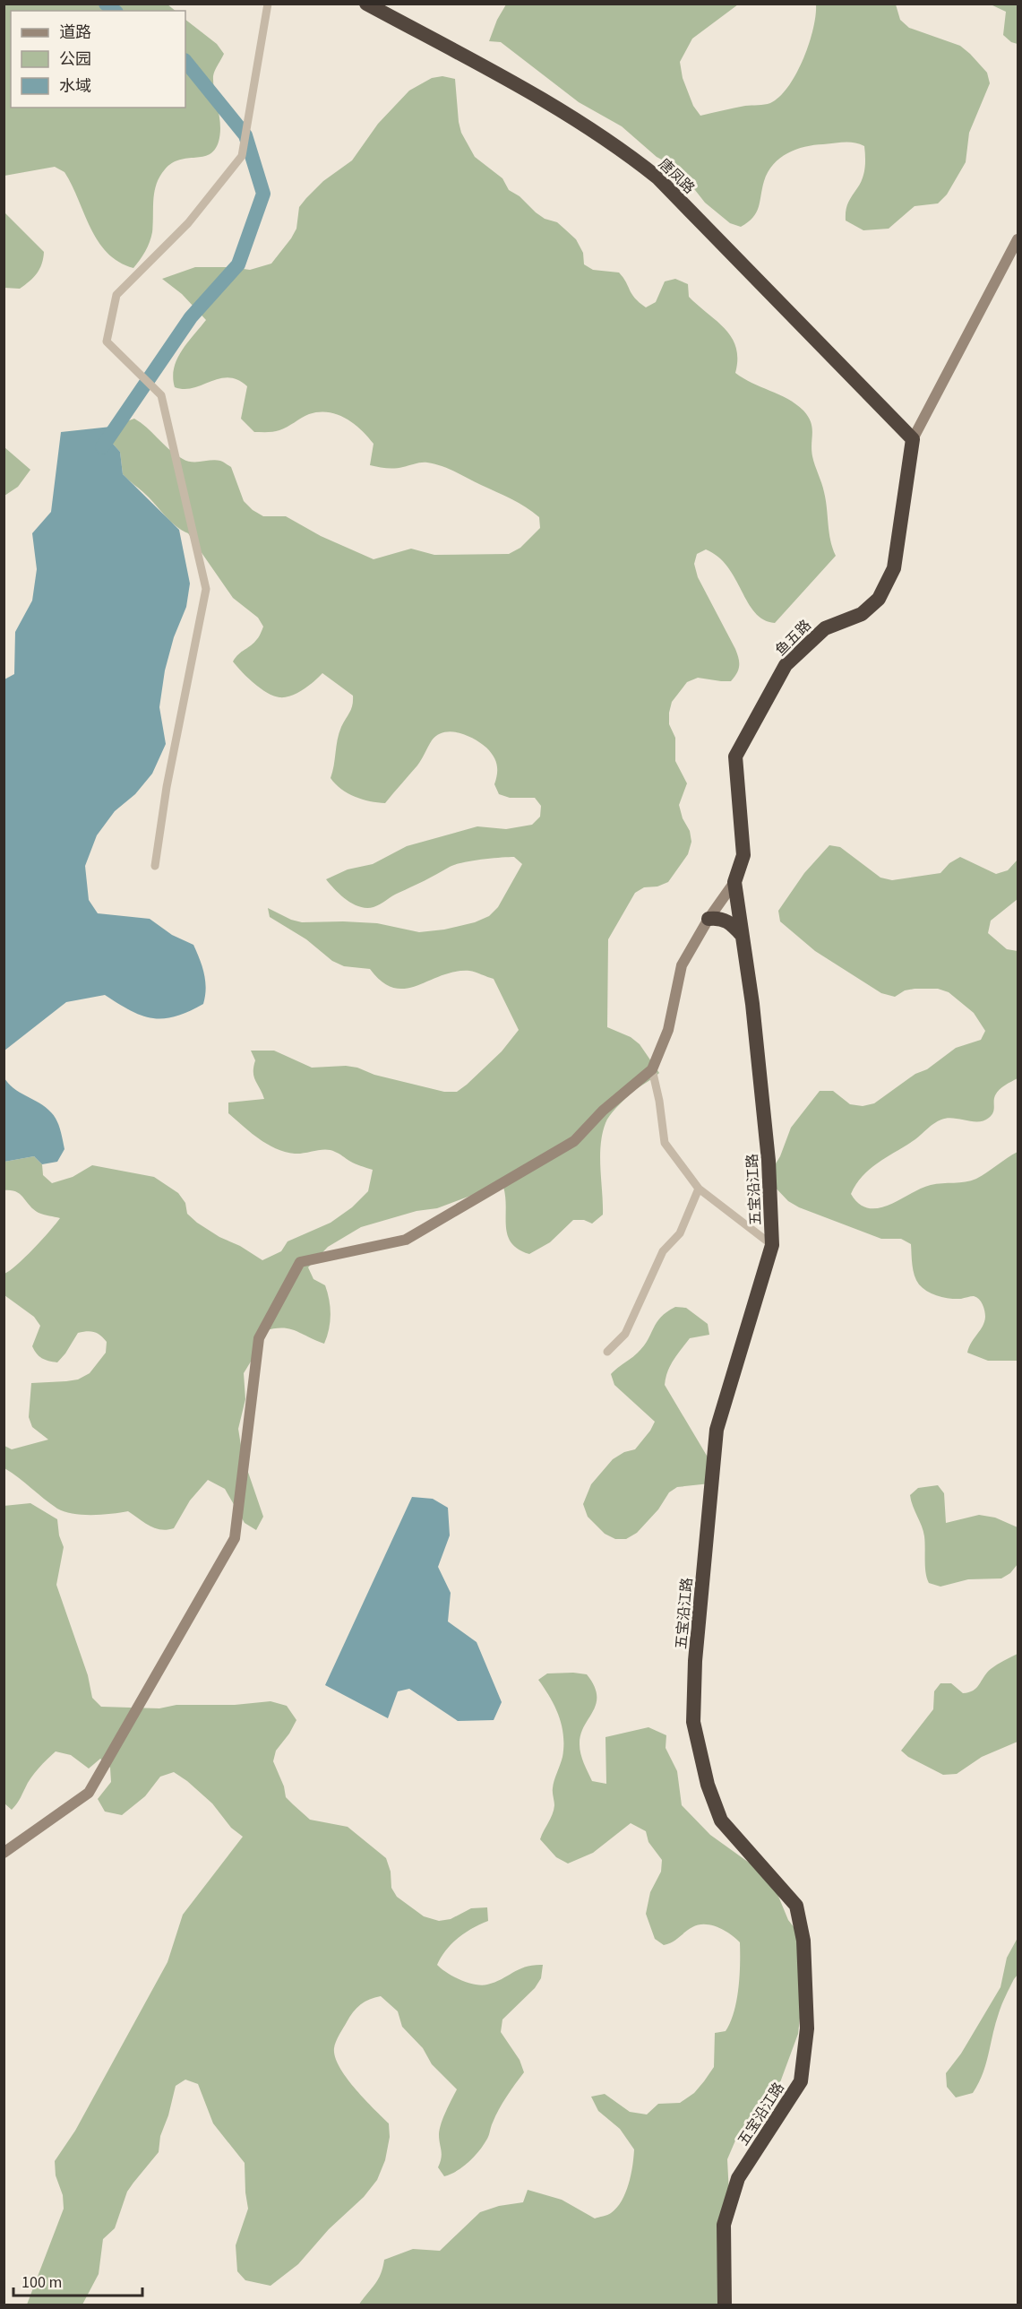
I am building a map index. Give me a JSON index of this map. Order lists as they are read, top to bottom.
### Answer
{
  "streets": {
    "highway": ["唐凤路", "鱼五路", "五宝沿江路"]
  },
  "crossings": [
    ["唐凤路", "鱼五路"],
    ["鱼五路", "五宝沿江路"]
  ],
  "legend": ["道路", "公园", "水域"],
  "scale_bar": "100 m"
}
